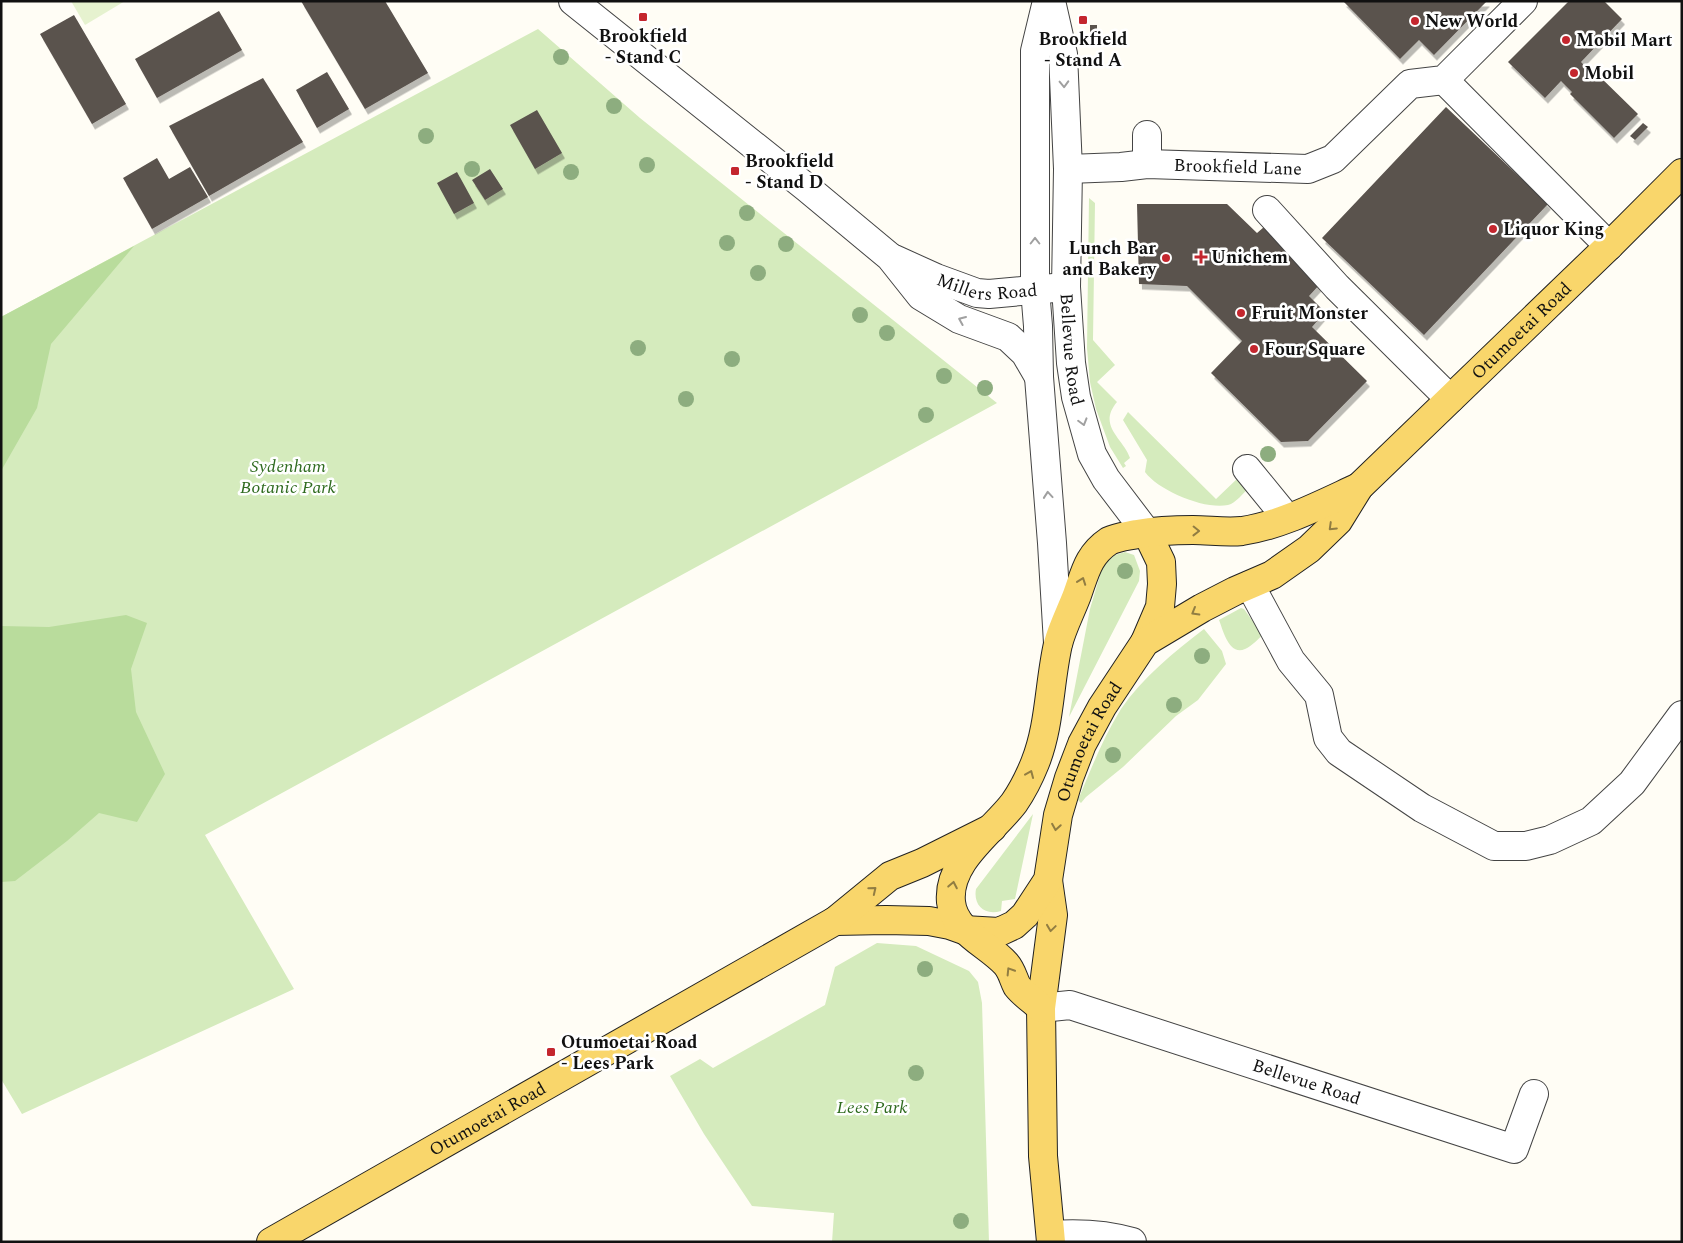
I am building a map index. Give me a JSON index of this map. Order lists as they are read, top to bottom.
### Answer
{
  "streets": {
    "main road": ["Otumoetai Road", "Bellevue Road"],
    "street": ["Brookfield Lane", "Millers Road"]
  },
  "crossings": [
    ["Brookfield Lane", "Bellevue Road"],
    ["Millers Road", "Bellevue Road"],
    ["Otumoetai Road", "Bellevue Road"]
  ],
  "parks": ["Sydenham Botanic Park", "Lees Park"],
  "places": {
    "transit": [
      "Brookfield - Stand C",
      "Brookfield - Stand A",
      "Brookfield - Stand D",
      "Otumoetai Road - Lees Park"
    ],
    "other": [
      "New World",
      "Mobil Mart",
      "Mobil",
      "Liquor King",
      "Lunch Bar and Bakery",
      "Fruit Monster",
      "Four Square"
    ],
    "health": ["Unichem"]
  }
}
